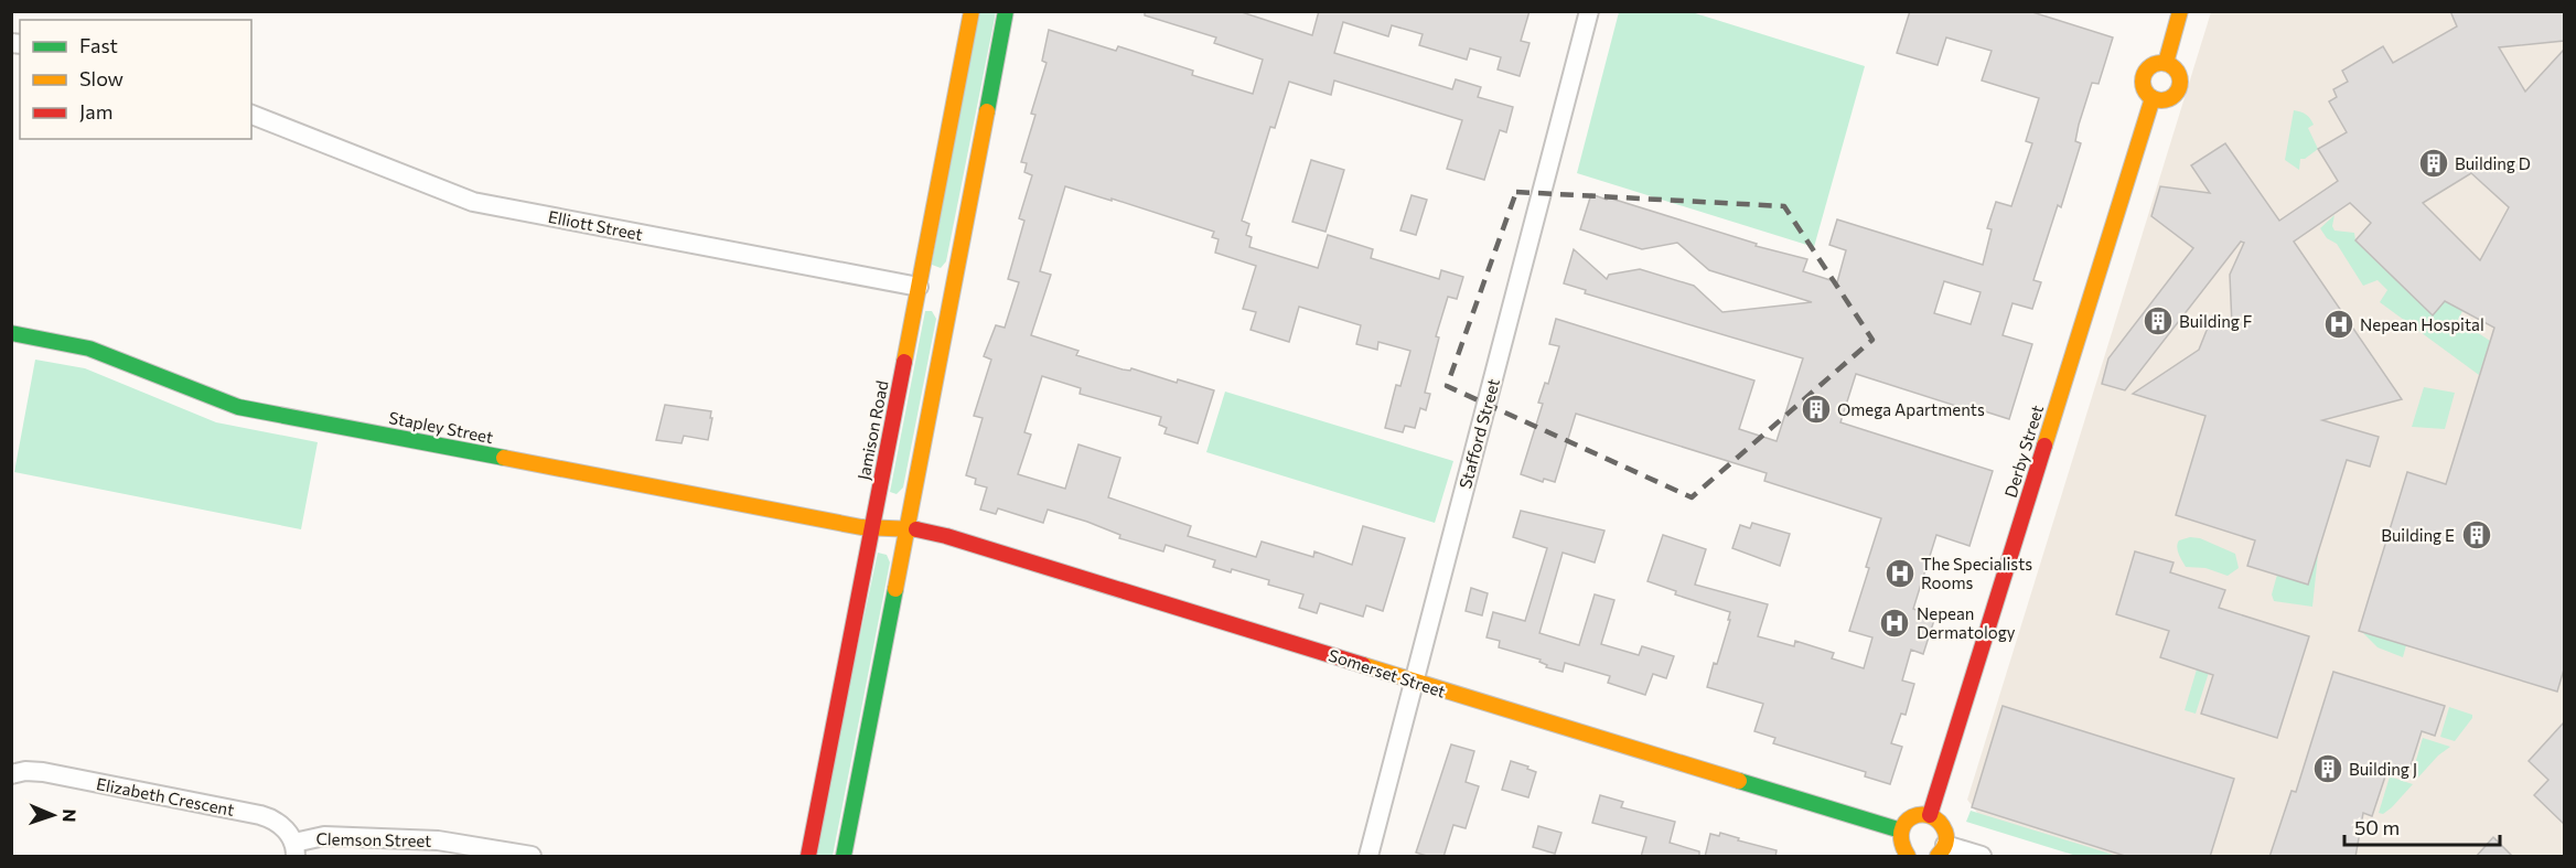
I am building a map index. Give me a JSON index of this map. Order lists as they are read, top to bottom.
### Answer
{
  "streets": {
    "street": [
      "Elliott Street",
      "Stapley Street",
      "Jamison Road",
      "Stafford Street",
      "Derby Street",
      "Somerset Street",
      "Elizabeth Crescent",
      "Clemson Street"
    ]
  },
  "crossings": [
    ["Elliott Street", "Jamison Road"],
    ["Stapley Street", "Jamison Road"],
    ["Stapley Street", "Somerset Street"],
    ["Jamison Road", "Somerset Street"],
    ["Stafford Street", "Somerset Street"],
    ["Elizabeth Crescent", "Clemson Street"]
  ],
  "places": {
    "building": [
      "Building D",
      "Building F",
      "Omega Apartments",
      "Building E",
      "Building J"
    ],
    "hospital": ["Nepean Hospital", "The Specialists Rooms", "Nepean Dermatology"]
  },
  "legend": ["Fast", "Slow", "Jam"],
  "scale_bar": "50 m",
  "north": "right"
}
